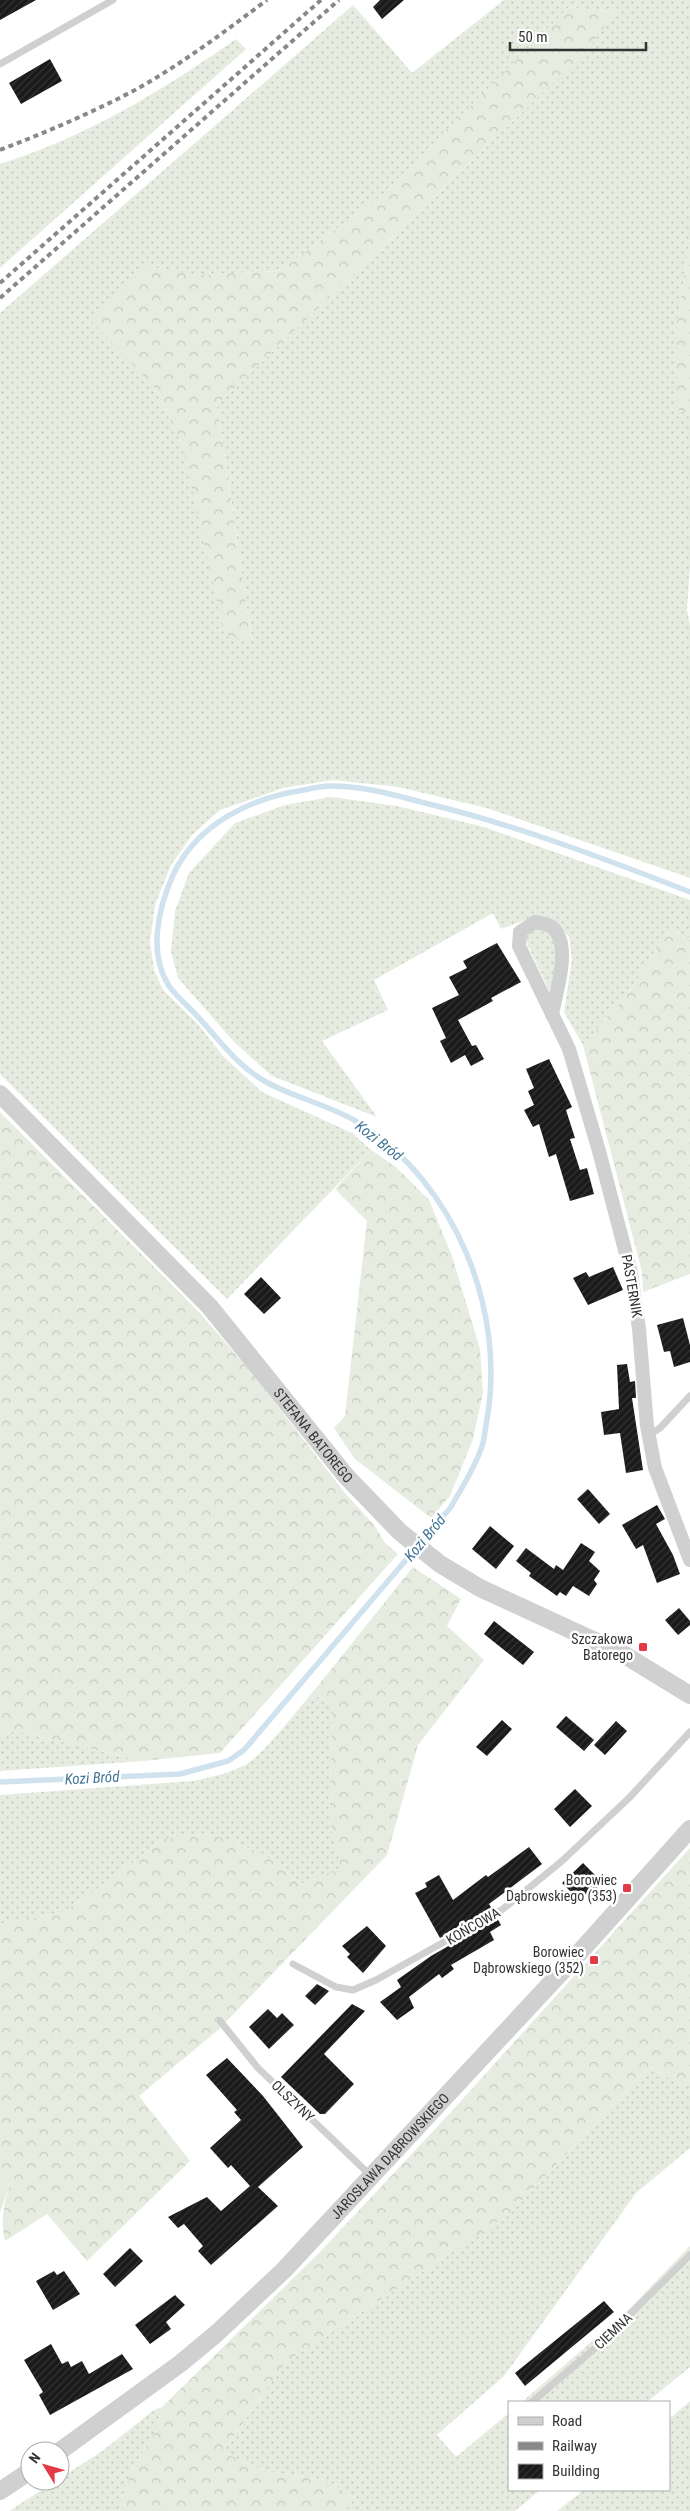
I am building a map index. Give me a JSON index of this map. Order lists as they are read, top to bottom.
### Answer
{
  "streets": {
    "street": ["PASTERNIK", "STEFANA BATOREGO", "JAROSŁAWA DĄBROWSKIEGO"],
    "lane": ["KOŃCOWA", "OLSZYNY", "CIEMNA"]
  },
  "crossings": [
    ["OLSZYNY", "JAROSŁAWA DĄBROWSKIEGO"]
  ],
  "water": ["Kozi Bród"],
  "places": {
    "transit": ["Szczakowa Batorego", "Borowiec Dąbrowskiego (353)", "Borowiec Dąbrowskiego (352)"]
  },
  "legend": ["Road", "Railway", "Building"],
  "scale_bar": "50 m",
  "north": "top left"
}
